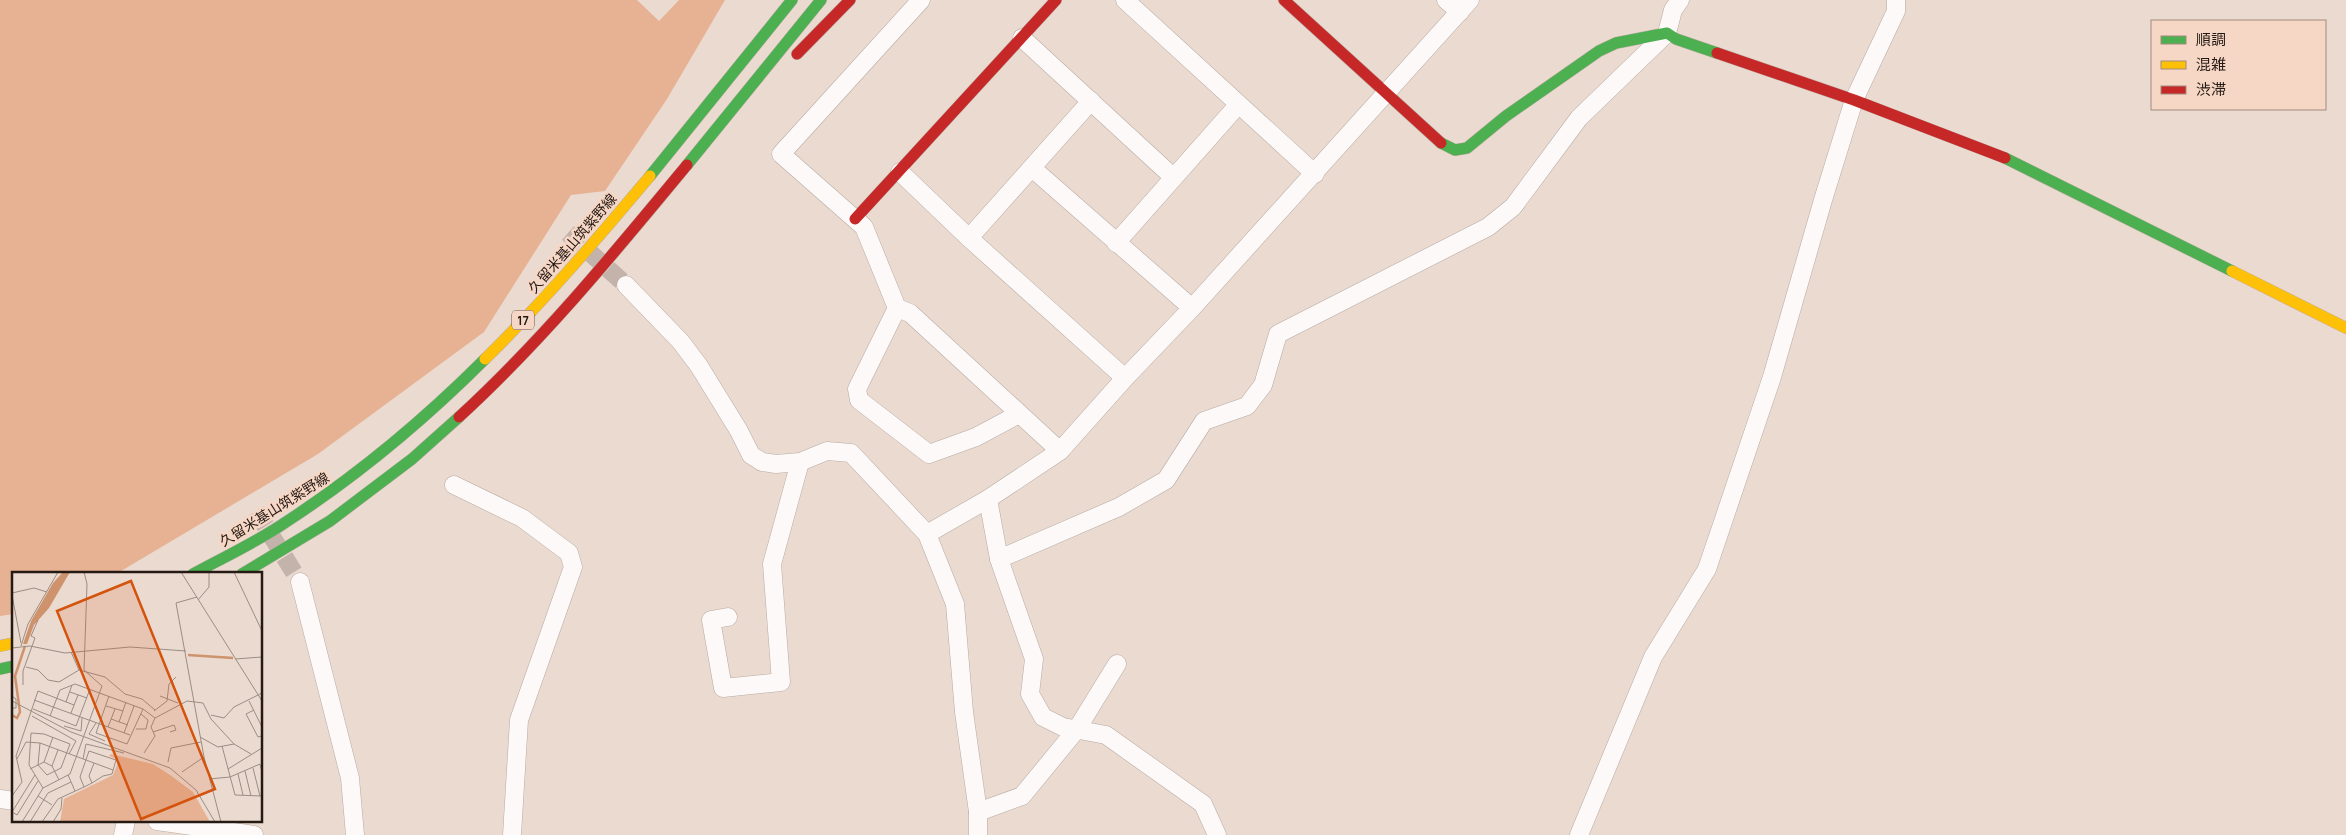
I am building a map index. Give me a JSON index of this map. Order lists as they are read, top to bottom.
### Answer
{
  "streets": {
    "main road": ["久留米基山筑紫野線", "17"]
  },
  "legend": ["順調", "混雑", "渋滞"]
}
